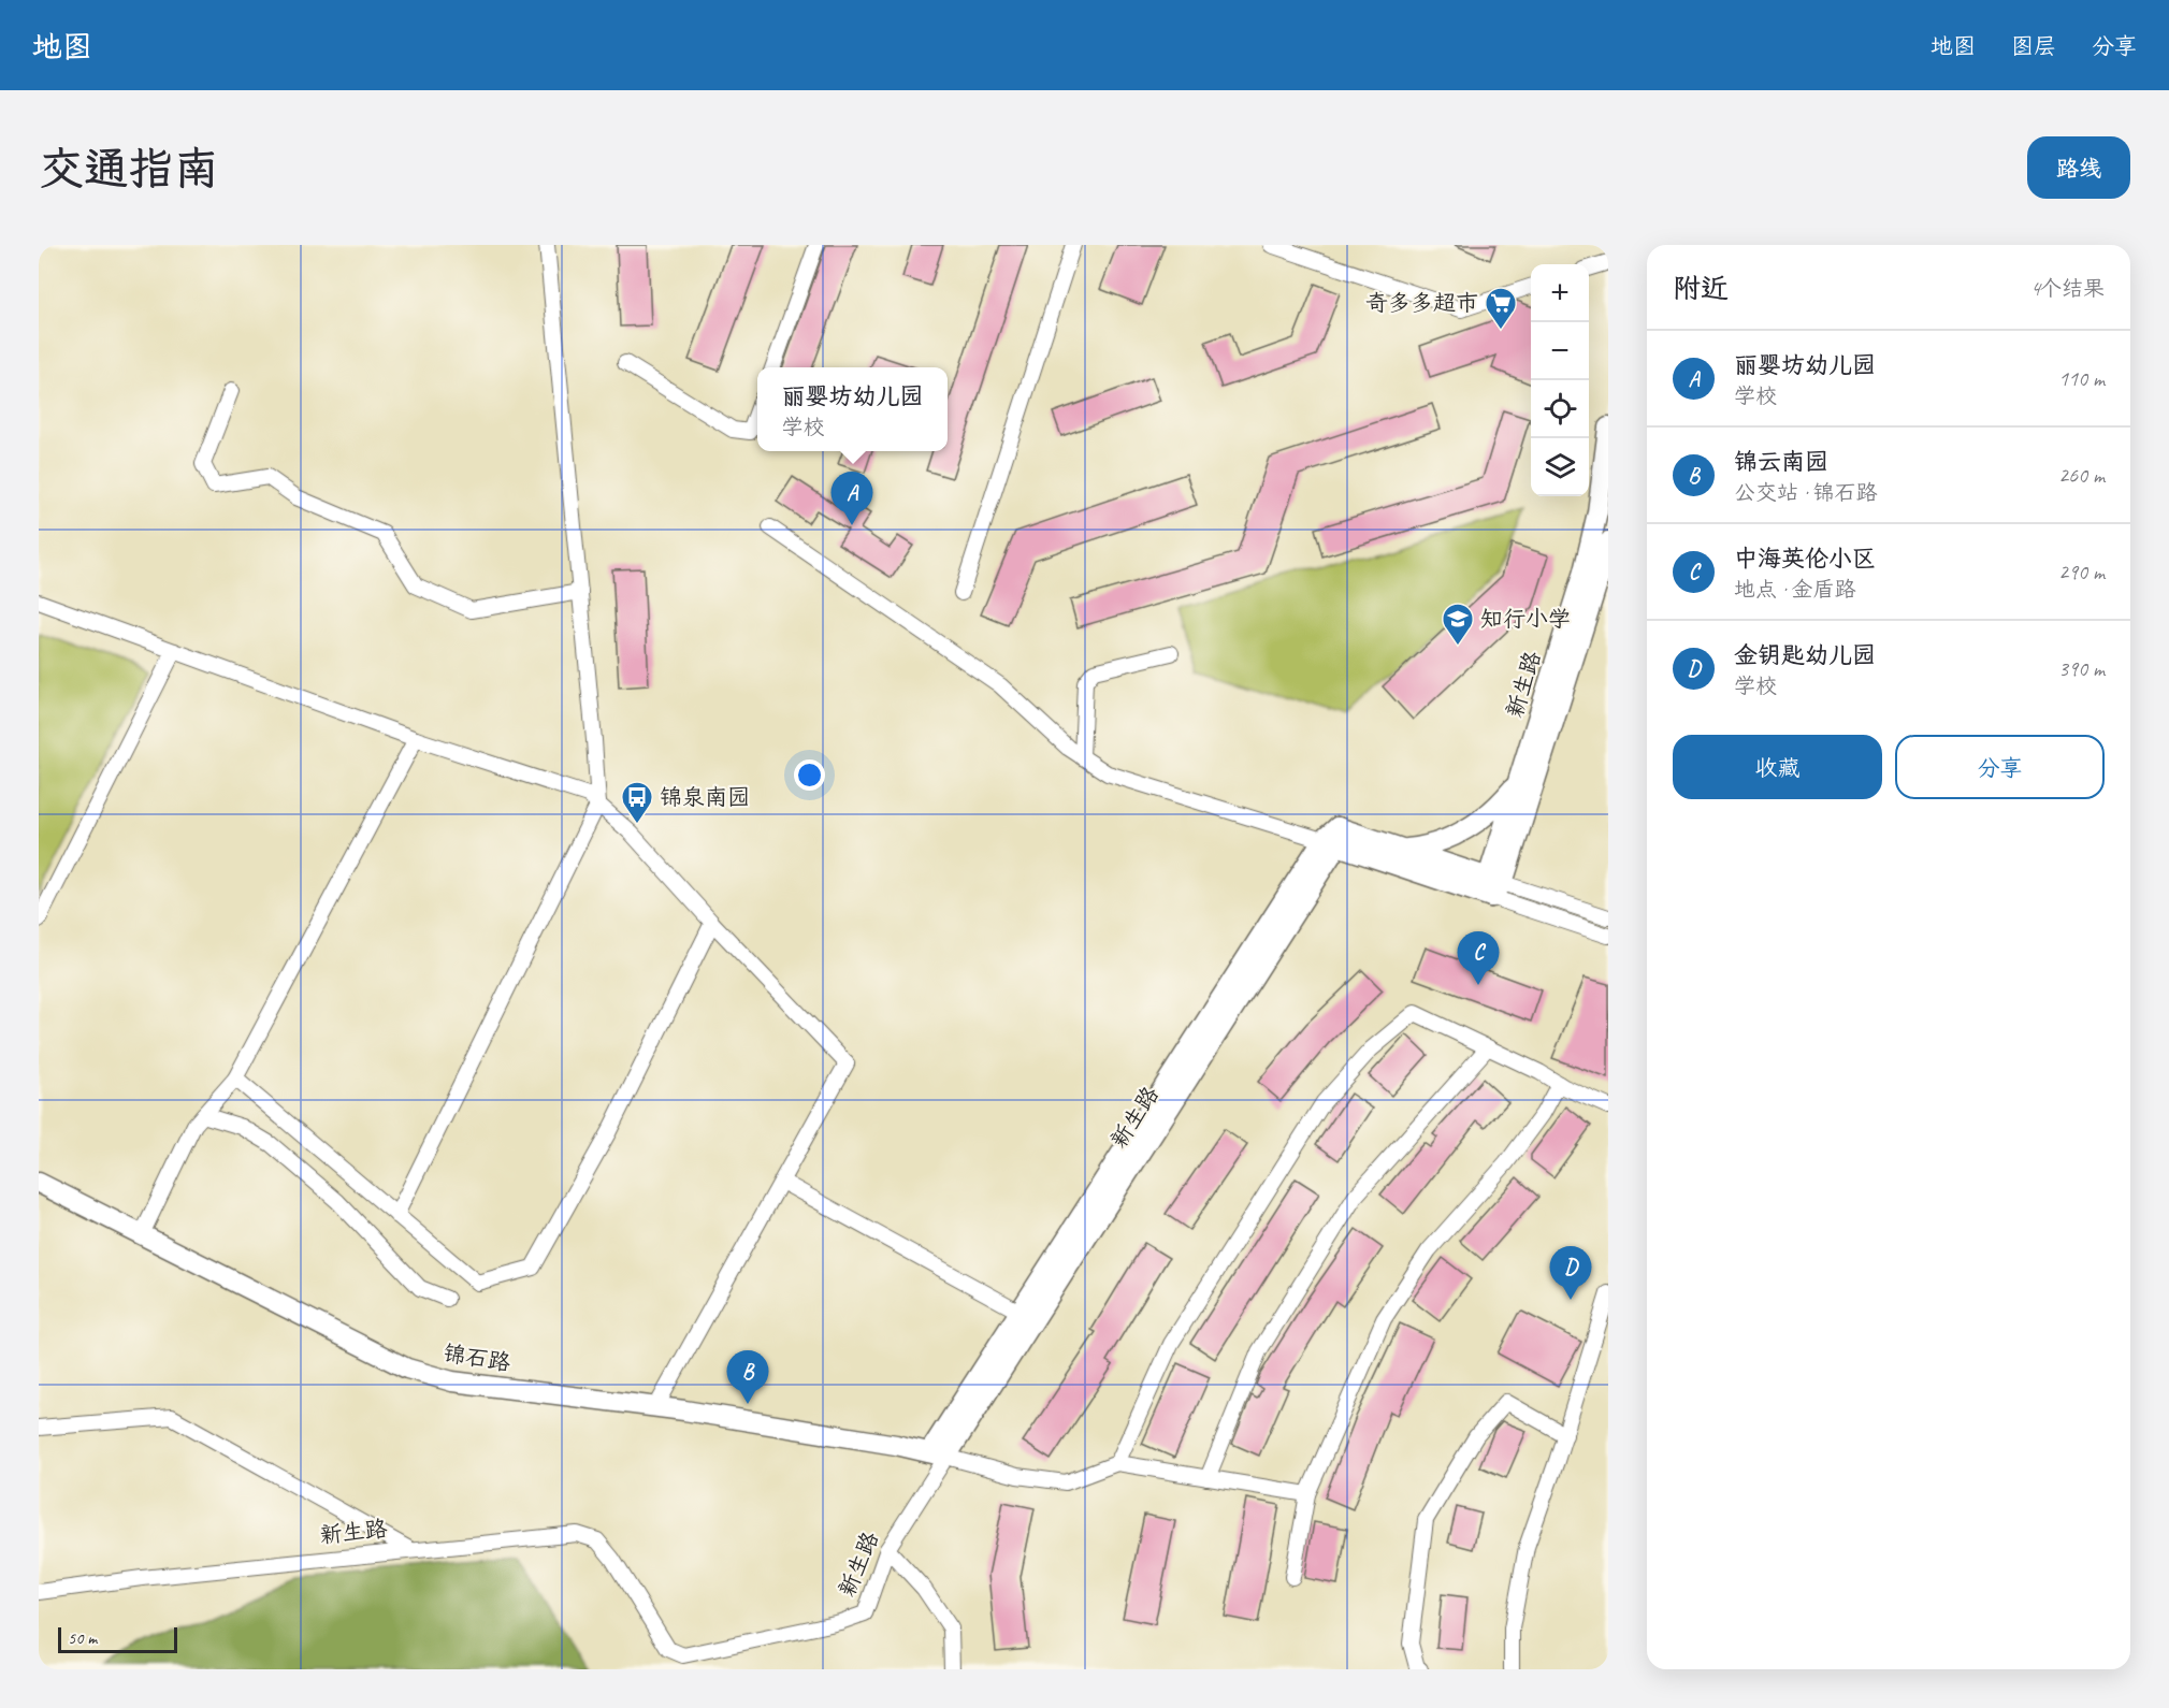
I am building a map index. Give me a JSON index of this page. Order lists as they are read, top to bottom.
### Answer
{
  "streets": {
    "street": ["新生路", "锦石路"]
  },
  "crossings": [
    ["新生路", "锦石路"]
  ],
  "places": {
    "supermarket": ["奇多多超市"],
    "school or university": ["知行小学"],
    "bus stop": ["锦泉南园"]
  },
  "scale_bar": "50 m",
  "page": {
    "header": "地图",
    "nav": ["地图", "图层", "分享"],
    "buttons": [
      "路线",
      ["收藏", "分享"]
    ],
    "title": "交通指南",
    "heading": ["附近", "4个结果"],
    "map_buttons": ["+", "−"],
    "list": [
      {
        "mark": "A",
        "name": "丽婴坊幼儿园",
        "note": "学校",
        "value": "110 m"
      },
      {
        "mark": "B",
        "name": "锦云南园",
        "note": "公交站 · 锦石路",
        "value": "260 m"
      },
      {
        "mark": "C",
        "name": "中海英伦小区",
        "note": "地点 · 金盾路",
        "value": "290 m"
      },
      {
        "mark": "D",
        "name": "金钥匙幼儿园",
        "note": "学校",
        "value": "390 m"
      }
    ],
    "popup": ["丽婴坊幼儿园", "学校"],
    "pins": [
      "A",
      "C",
      "D",
      "B"
    ],
    "scale": "50 m"
  }
}
